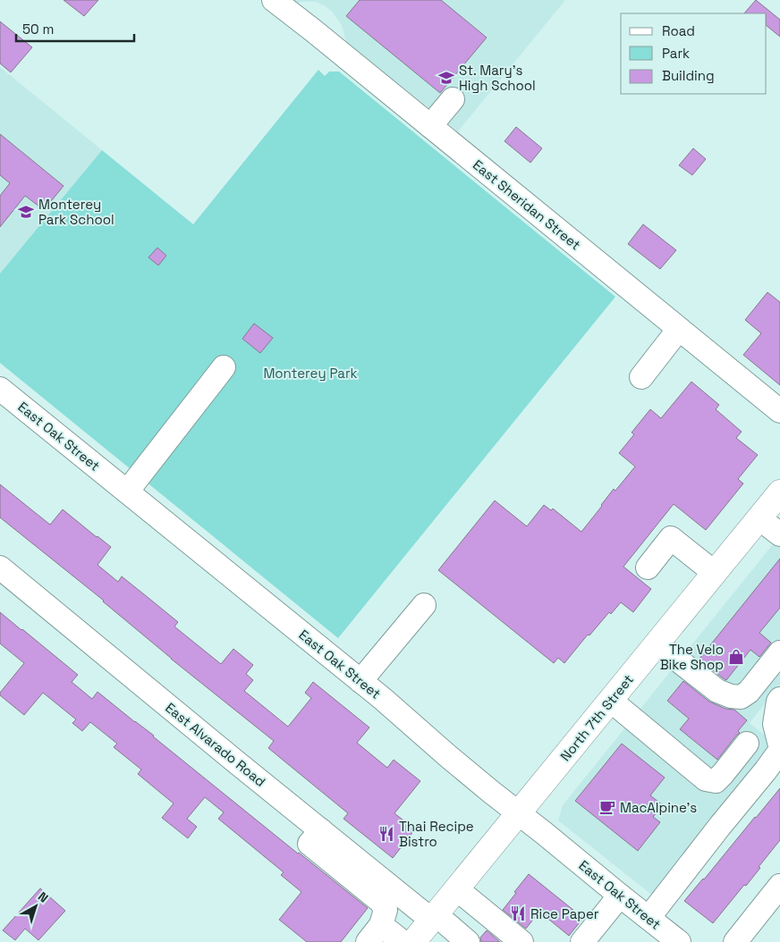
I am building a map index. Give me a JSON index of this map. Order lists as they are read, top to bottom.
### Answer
{
  "streets": {
    "main road": ["North 7th Street"],
    "street": ["East Sheridan Street", "East Oak Street", "East Alvarado Road"]
  },
  "crossings": [
    ["East Oak Street", "North 7th Street"],
    ["North 7th Street", "East Alvarado Road"]
  ],
  "parks": ["Monterey Park"],
  "places": {
    "school or university": ["St. Mary's High School", "Monterey Park School"],
    "shop": ["The Velo Bike Shop"],
    "cafe": ["MacAlpine's"],
    "restaurant": ["Thai Recipe Bistro", "Rice Paper"]
  },
  "legend": ["Road", "Park", "Building"],
  "scale_bar": "50 m",
  "north": "top right"
}
